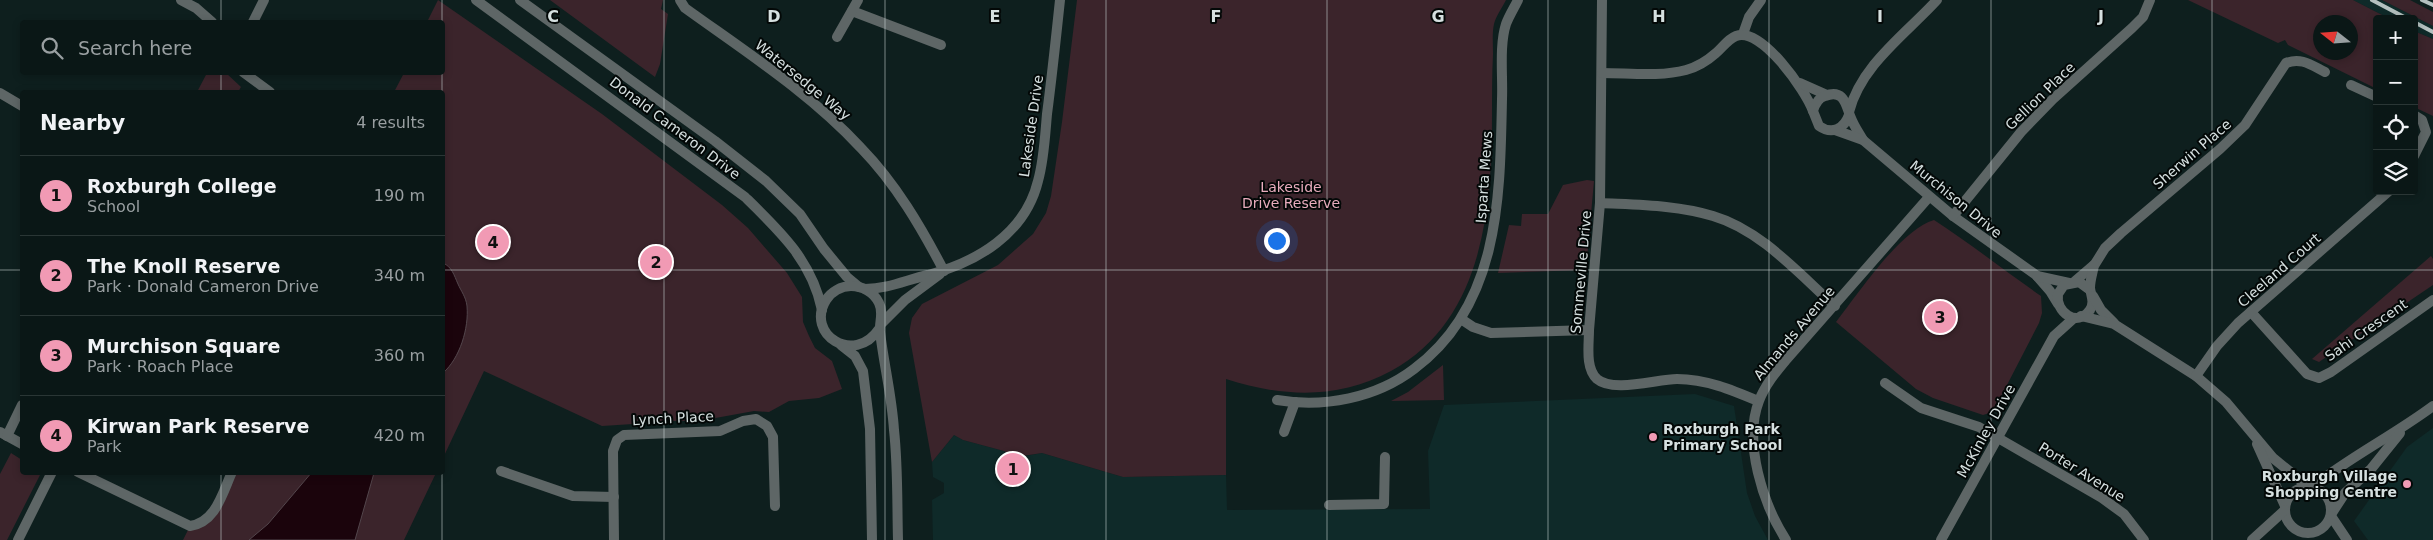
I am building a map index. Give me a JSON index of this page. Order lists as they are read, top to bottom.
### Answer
{
  "streets": {
    "street": [
      "Watersedge Way",
      "Gellion Place",
      "Lakeside Drive",
      "Donald Cameron Drive",
      "Sherwin Place",
      "Isparta Mews",
      "Murchison Drive",
      "Cleeland Court",
      "Sommeville Drive",
      "Sahi Crescent",
      "Almands Avenue",
      "Lynch Place",
      "McKinley Drive",
      "Porter Avenue"
    ]
  },
  "crossings": [
    ["Watersedge Way", "Lakeside Drive"],
    ["Gellion Place", "Murchison Drive"],
    ["Lakeside Drive", "Donald Cameron Drive"],
    ["Sherwin Place", "Murchison Drive"],
    ["Sherwin Place", "McKinley Drive"],
    ["Murchison Drive", "Almands Avenue"],
    ["Murchison Drive", "McKinley Drive"],
    ["Cleeland Court", "Sahi Crescent"],
    ["Sommeville Drive", "Almands Avenue"],
    ["McKinley Drive", "Porter Avenue"]
  ],
  "parks": ["Lakeside Drive Reserve"],
  "places": ["Roxburgh Park Primary School", "Roxburgh Village Shopping Centre"],
  "north": "left",
  "page": {
    "map_buttons": ["+", "−"],
    "search": "Search here",
    "heading": ["Nearby", "4 results"],
    "list": [
      {
        "mark": "1",
        "name": "Roxburgh College",
        "note": "School",
        "value": "190 m"
      },
      {
        "mark": "2",
        "name": "The Knoll Reserve",
        "note": "Park · Donald Cameron Drive",
        "value": "340 m"
      },
      {
        "mark": "3",
        "name": "Murchison Square",
        "note": "Park · Roach Place",
        "value": "360 m"
      },
      {
        "mark": "4",
        "name": "Kirwan Park Reserve",
        "note": "Park",
        "value": "420 m"
      }
    ],
    "pins": [
      "4",
      "2",
      "3",
      "1"
    ]
  },
  "grid": {
    "columns": [
      "C",
      "D",
      "E",
      "F",
      "G",
      "H",
      "I",
      "J"
    ]
  }
}
